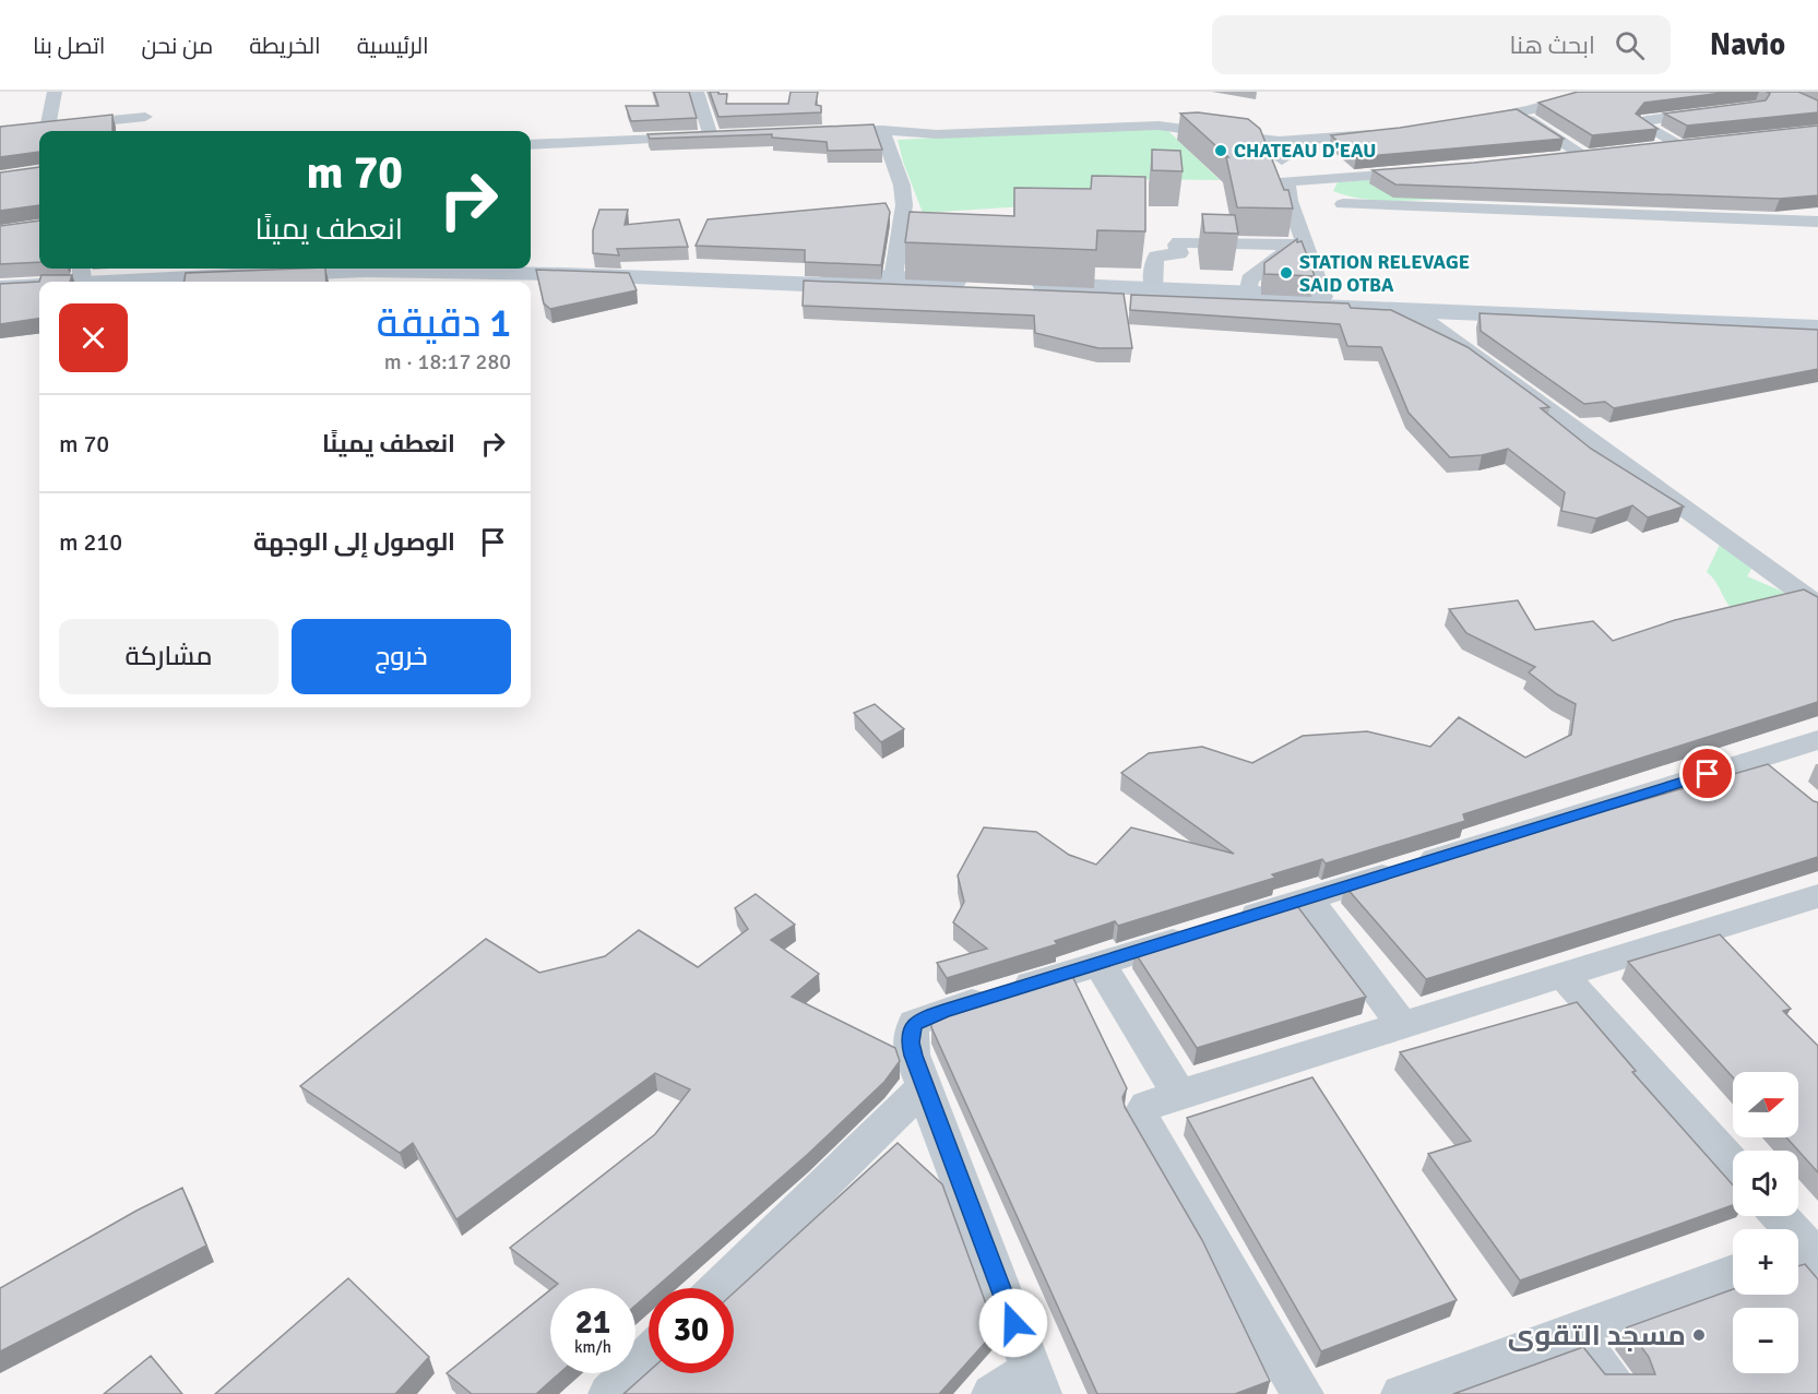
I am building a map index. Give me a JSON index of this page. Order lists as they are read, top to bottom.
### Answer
{
  "places": ["CHATEAU D'EAU", "STATION RELEVAGE SAID OTBA", "مسجد التقوى"],
  "north": "right",
  "page": {
    "header": "Navio",
    "search": "ابحث هنا",
    "nav": [
      "الرئيسية",
      "الخريطة",
      "من نحن",
      "اتصل بنا"
    ],
    "turn": ["70 m", "انعطف يمينًا"],
    "heading": ["1 دقيقة", "280 m · 18:17"],
    "list": [
      {
        "name": "انعطف يمينًا",
        "value": "70 m"
      },
      {
        "name": "الوصول إلى الوجهة",
        "value": "210 m"
      }
    ],
    "buttons": ["خروج", "مشاركة"],
    "map_buttons": ["+", "−"],
    "speed": "21 km/h",
    "limit": "30"
  }
}
